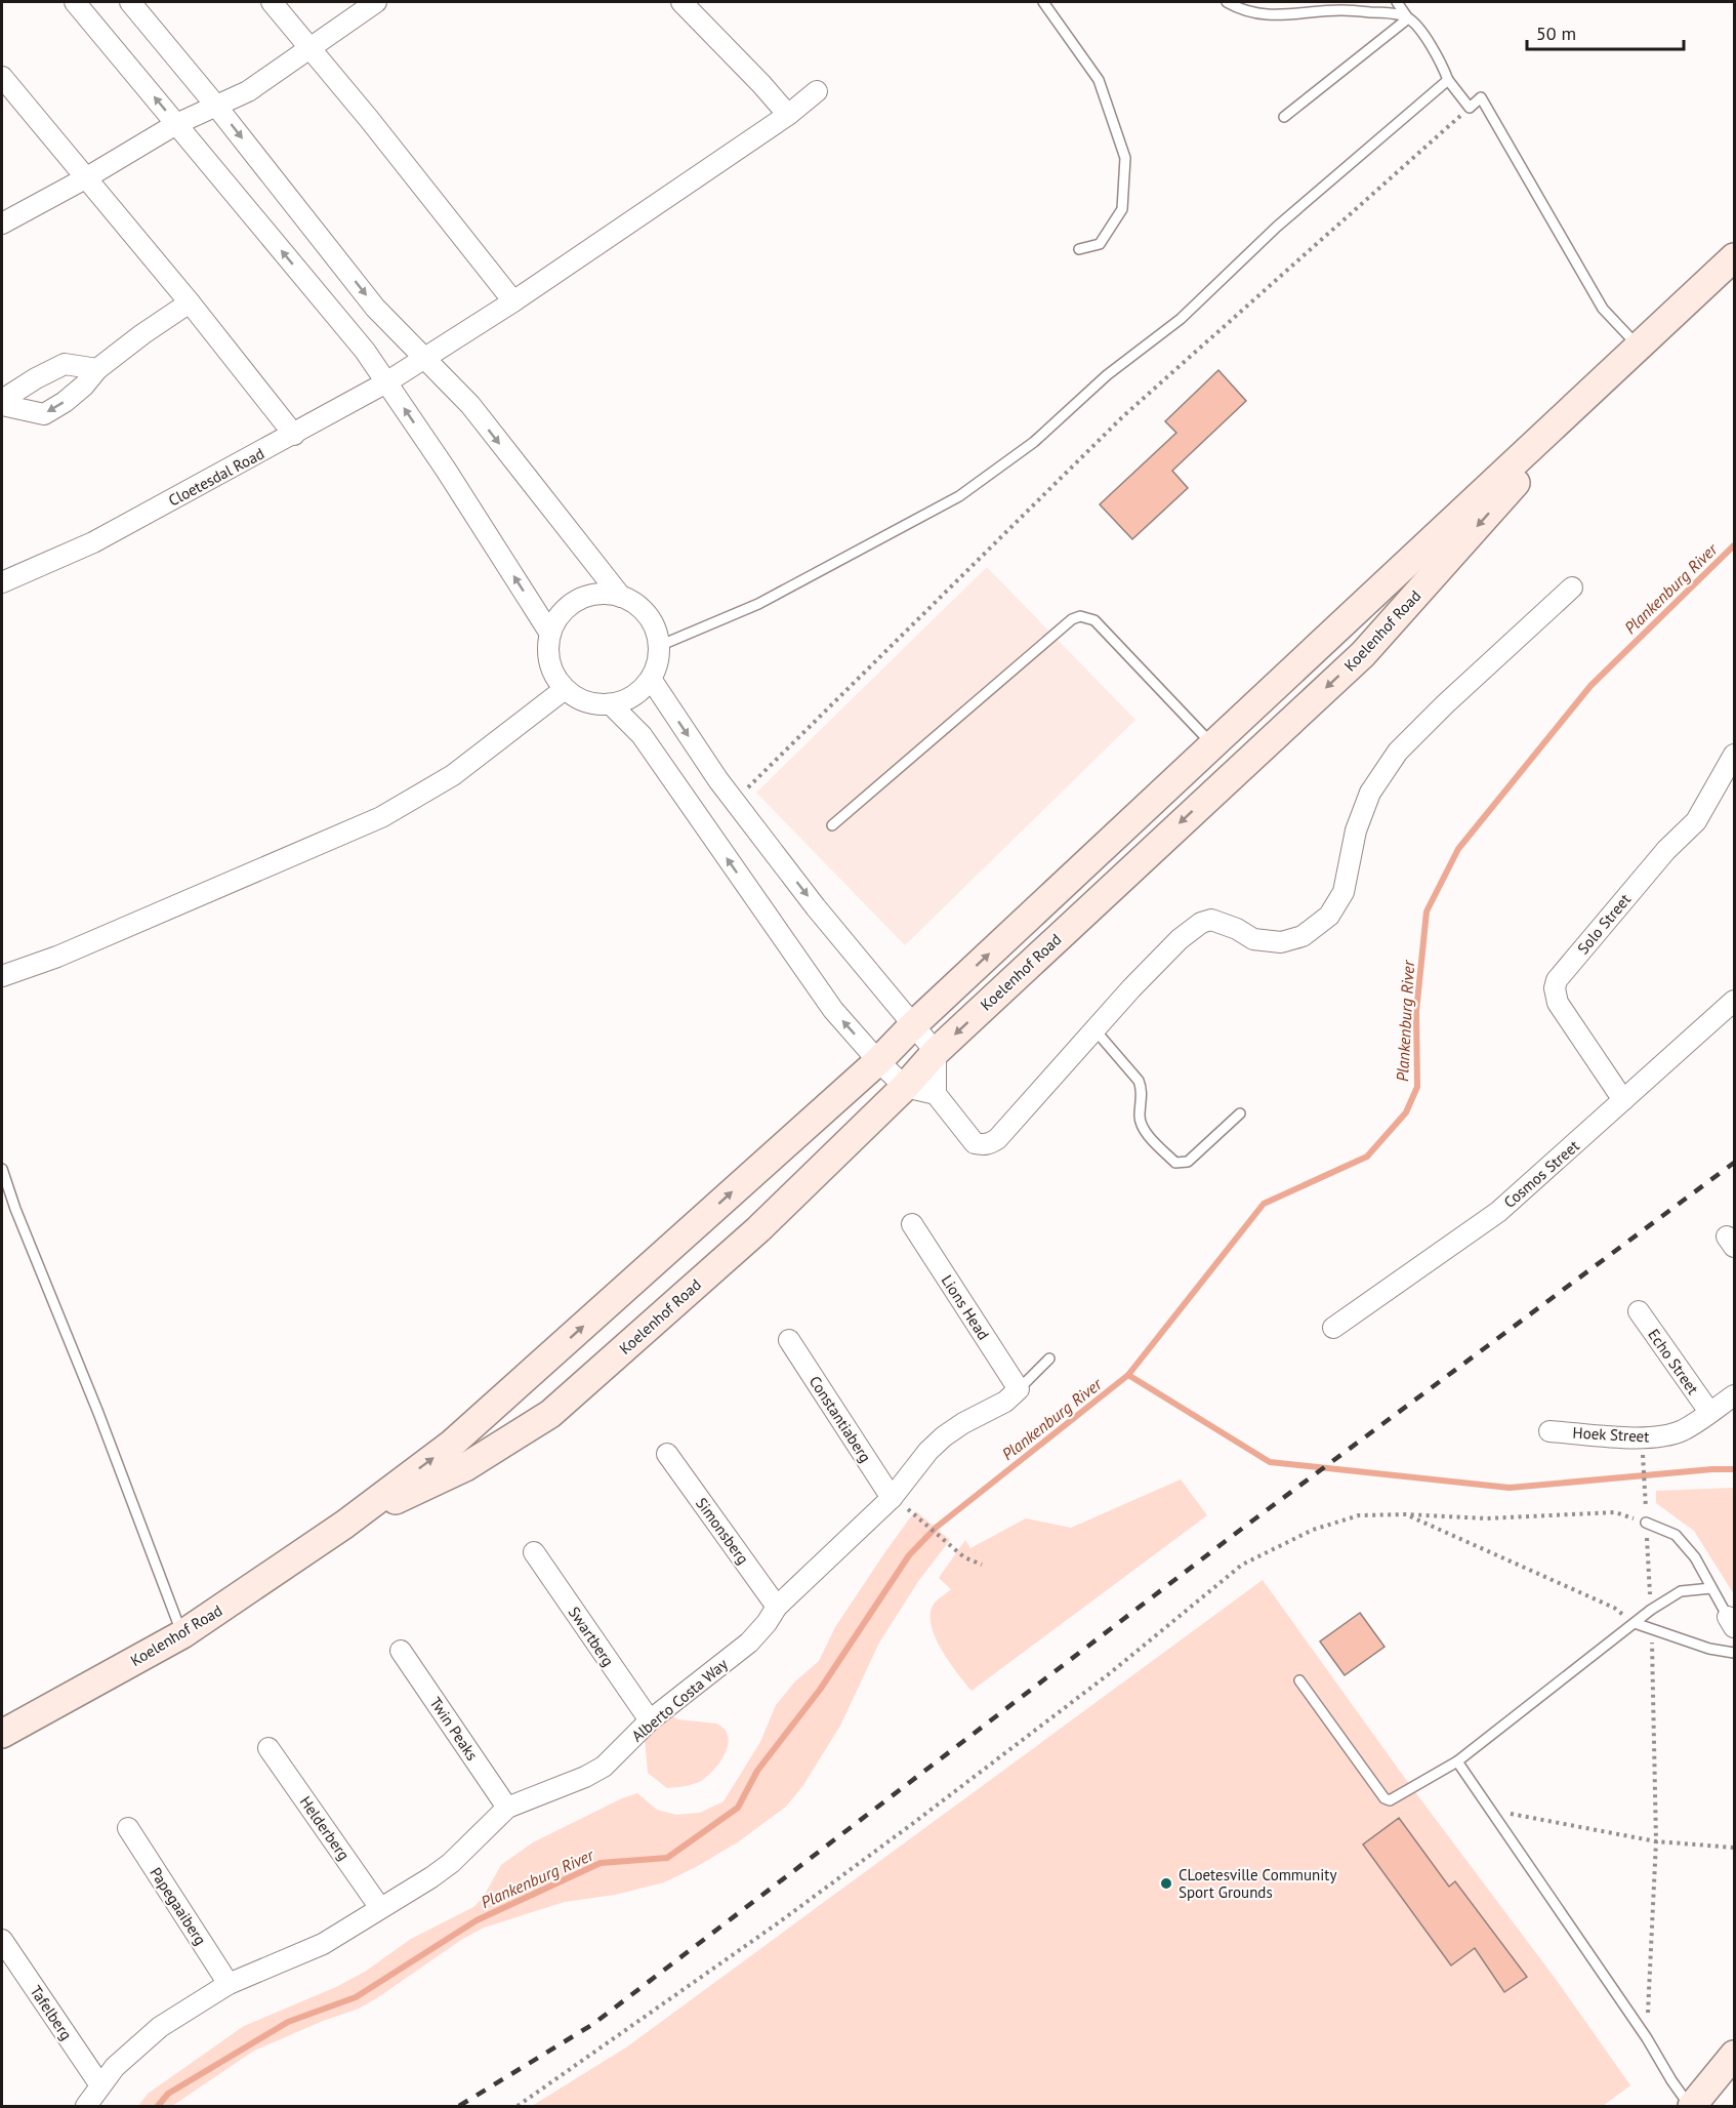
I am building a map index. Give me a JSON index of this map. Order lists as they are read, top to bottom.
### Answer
{
  "streets": {
    "main road": ["Koelenhof Road"],
    "street": [
      "Cloetesdal Road",
      "Solo Street",
      "Cosmos Street",
      "Lions Head",
      "Echo Street",
      "Constantiaberg",
      "Hoek Street",
      "Simonsberg",
      "Swartberg",
      "Alberto Costa Way",
      "Twin Peaks",
      "Helderberg",
      "Papegaaiberg",
      "Tafelberg"
    ]
  },
  "crossings": [
    ["Solo Street", "Cosmos Street"],
    ["Lions Head", "Alberto Costa Way"],
    ["Echo Street", "Hoek Street"],
    ["Constantiaberg", "Alberto Costa Way"],
    ["Simonsberg", "Alberto Costa Way"],
    ["Swartberg", "Alberto Costa Way"],
    ["Alberto Costa Way", "Twin Peaks"],
    ["Alberto Costa Way", "Helderberg"],
    ["Alberto Costa Way", "Papegaaiberg"],
    ["Alberto Costa Way", "Tafelberg"]
  ],
  "water": ["Plankenburg River"],
  "places": ["CLoetesville Community Sport Grounds"],
  "scale_bar": "50 m"
}
